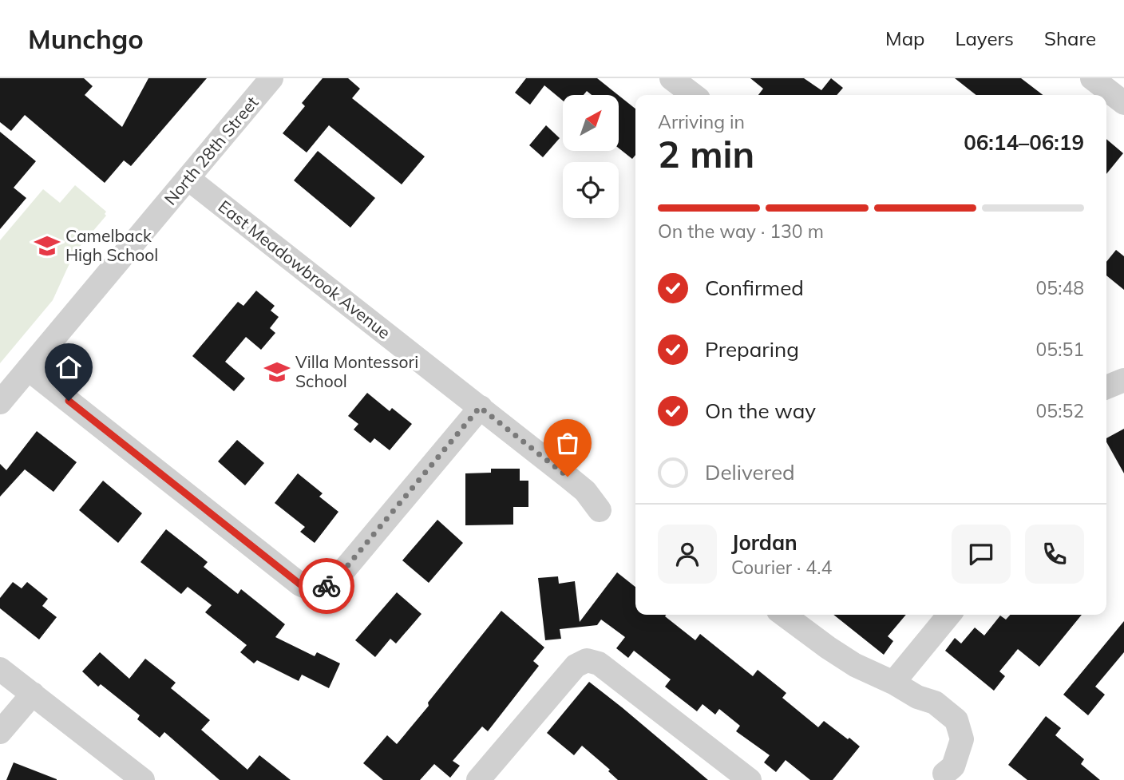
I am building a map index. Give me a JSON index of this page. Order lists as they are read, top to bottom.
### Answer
{
  "streets": {
    "street": ["North 28th Street", "East Meadowbrook Avenue"]
  },
  "crossings": [
    ["North 28th Street", "East Meadowbrook Avenue"]
  ],
  "places": {
    "school or university": ["Camelback High School", "Villa Montessori School"]
  },
  "north": "top right",
  "page": {
    "header": "Munchgo",
    "nav": ["Map", "Layers", "Share"],
    "heading": ["2 min", "Arriving in", "06:14–06:19"],
    "panel": ["Jordan", "Courier · 4.4"],
    "bar": "On the way · 130 m",
    "list": [
      ["Confirmed", "05:48"],
      ["Preparing", "05:51"],
      ["On the way", "05:52"],
      "Delivered"
    ]
  }
}
